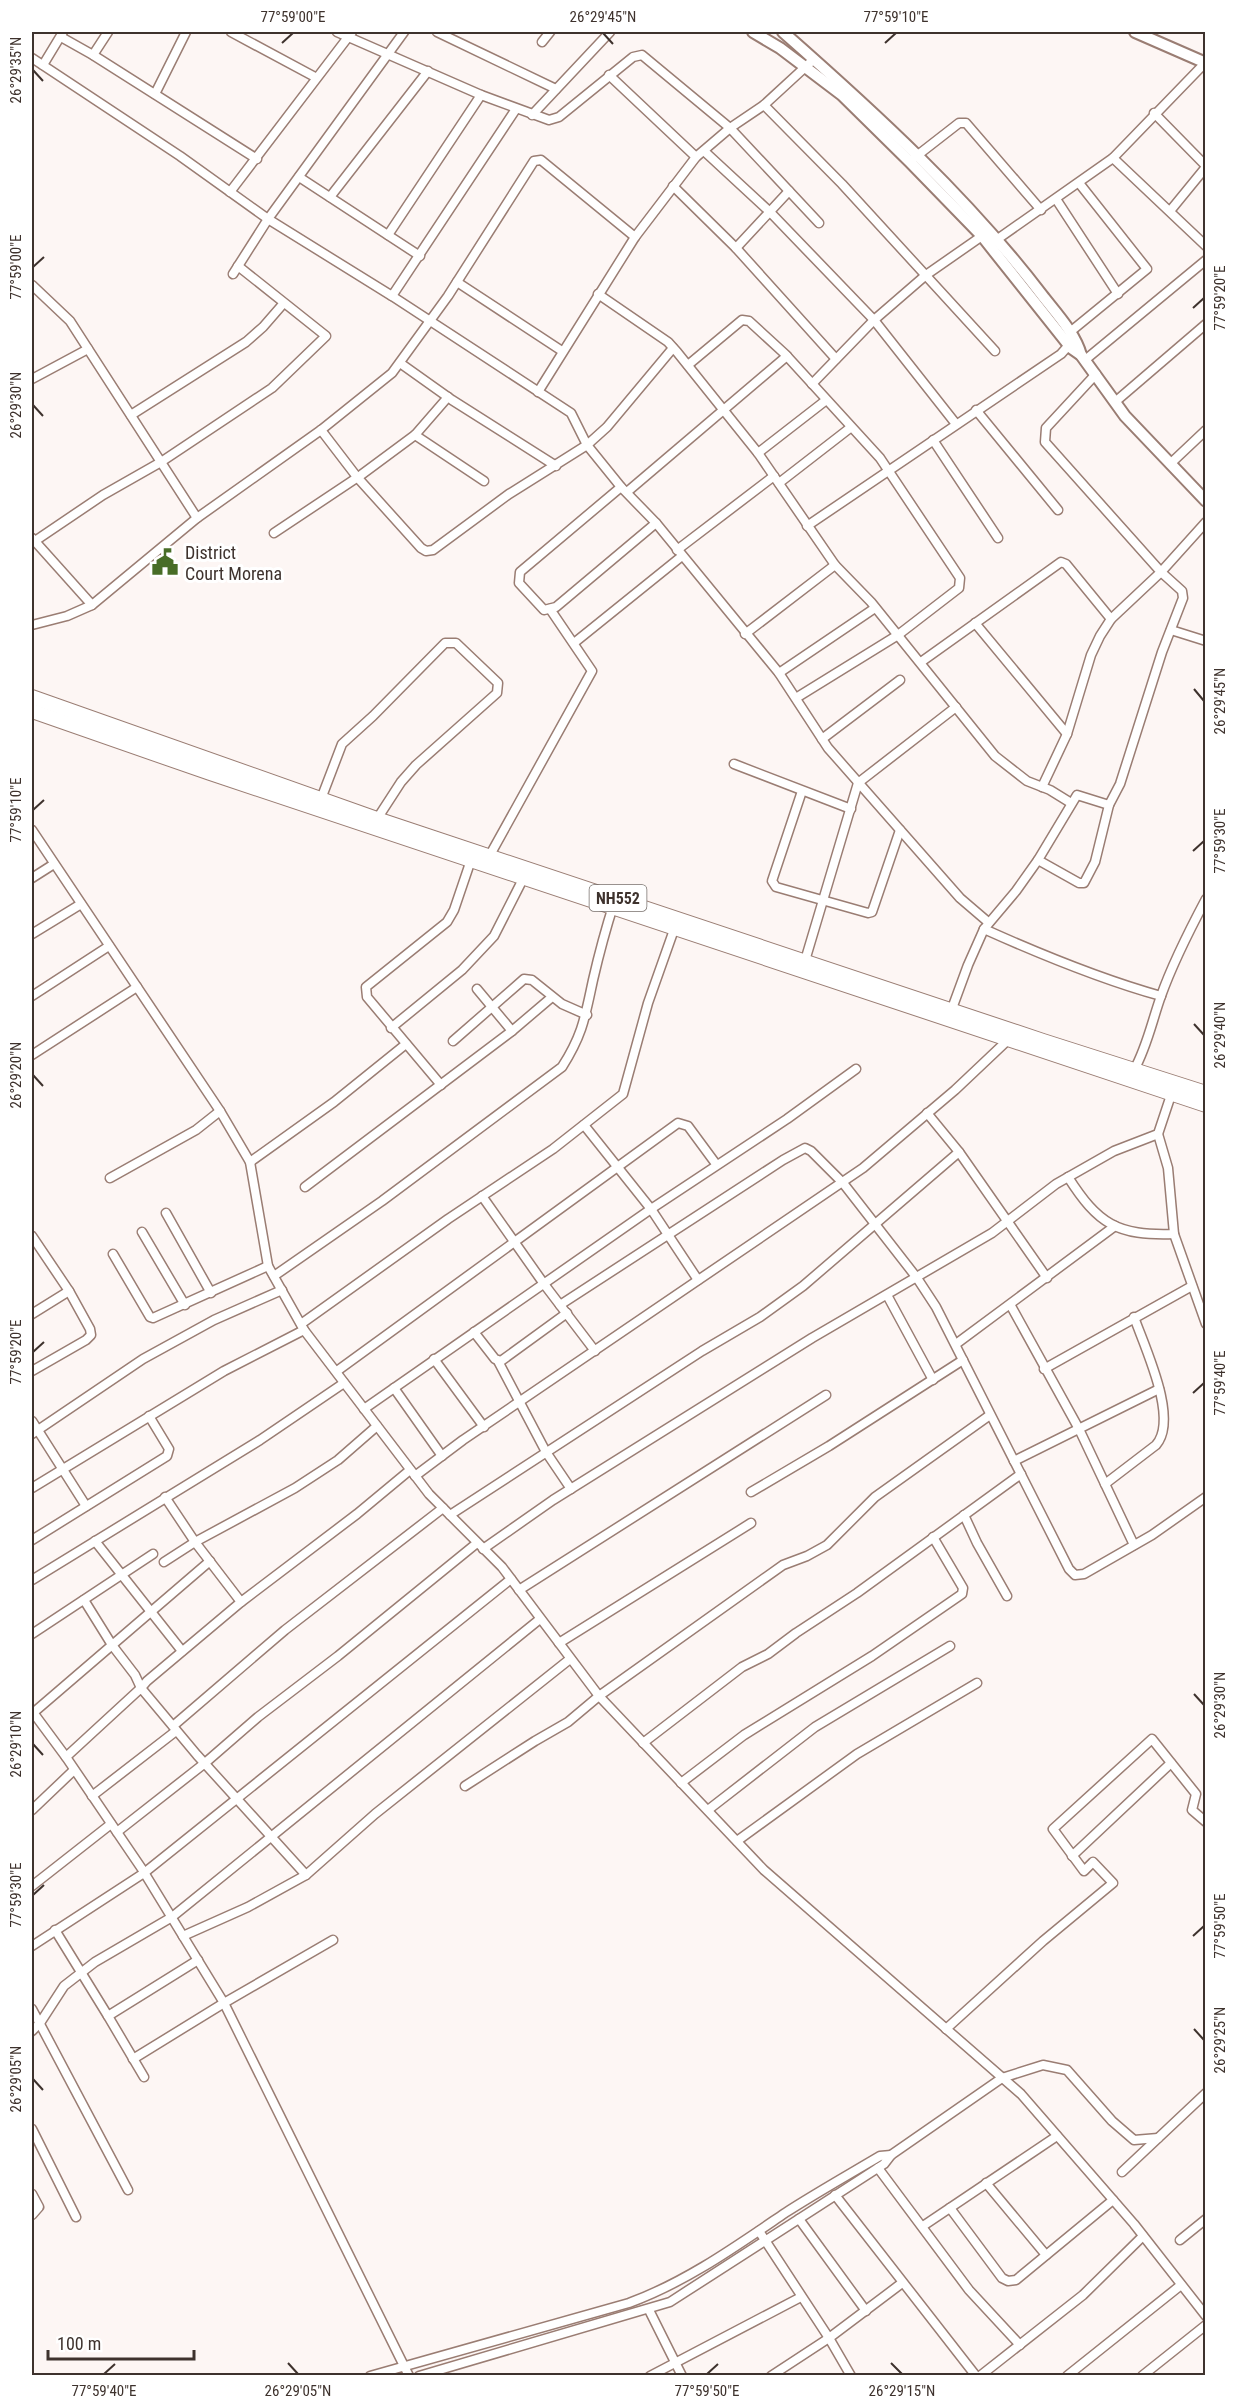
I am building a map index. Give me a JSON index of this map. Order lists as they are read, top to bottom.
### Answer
{
  "streets": {
    "highway": ["NH552"]
  },
  "places": {
    "public building": ["District Court Morena"]
  },
  "scale_bar": "100 m",
  "coordinates": [
    "77°59'00\"E",
    "26°29'45\"N",
    "77°59'10\"E",
    "26°29'35\"N",
    "77°59'20\"E",
    "26°29'30\"N",
    "77°59'30\"E",
    "26°29'40\"N",
    "26°29'20\"N",
    "77°59'40\"E",
    "26°29'10\"N",
    "77°59'50\"E",
    "26°29'25\"N",
    "26°29'05\"N",
    "26°29'15\"N"
  ]
}
